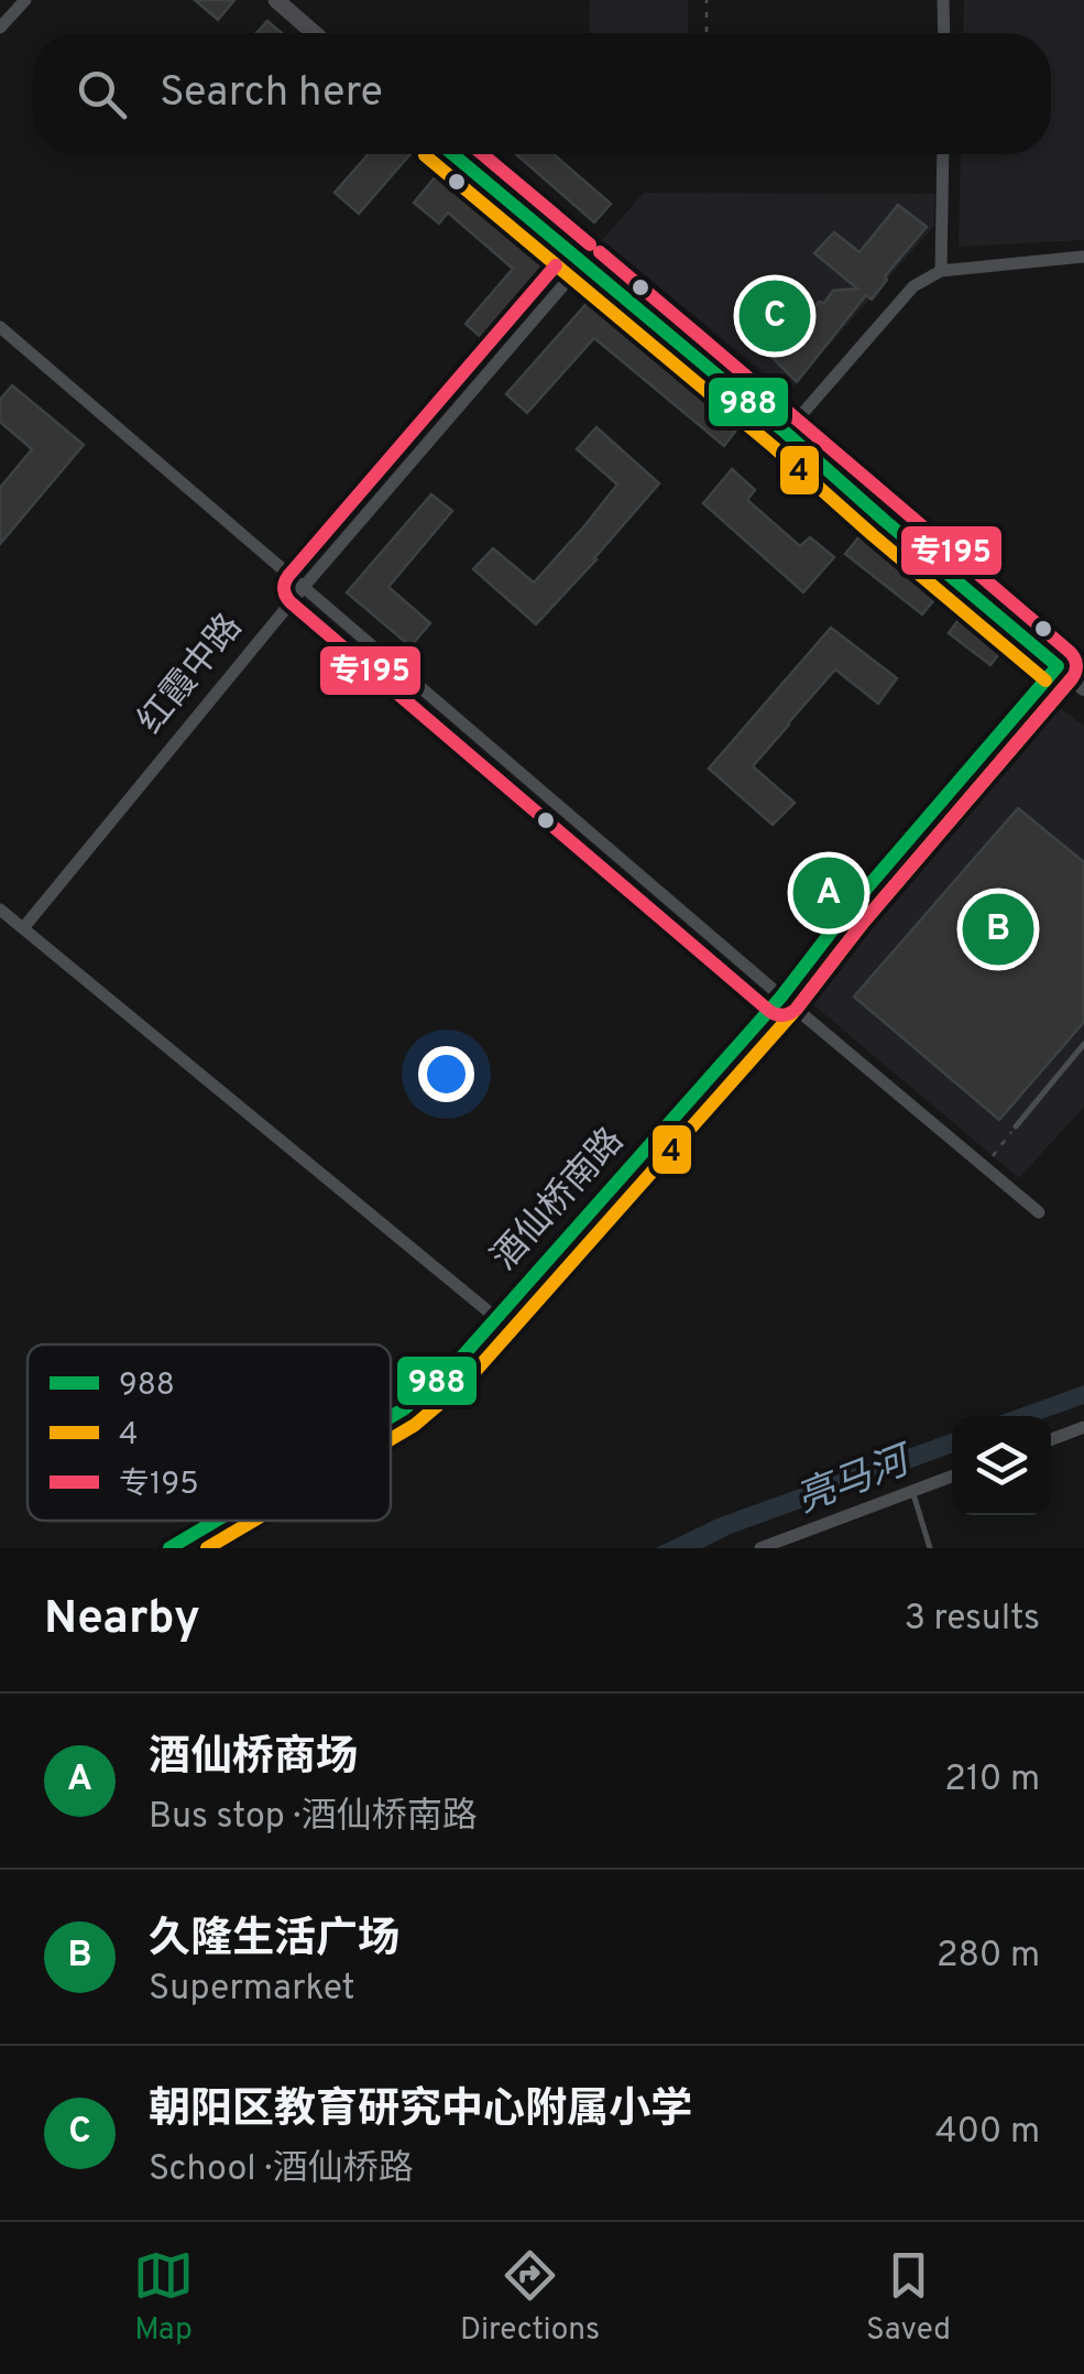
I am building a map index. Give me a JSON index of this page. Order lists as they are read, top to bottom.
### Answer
{
  "streets": {
    "street": ["红霞中路", "酒仙桥南路"]
  },
  "water": ["亮马河"],
  "lines": ["transit line 988", "transit line 专195", "transit line 4"],
  "legend": ["988", "4", "专195"],
  "page": {
    "search": "Search here",
    "pins": ["C", "A", "B"],
    "heading": ["Nearby", "3 results"],
    "list": [
      {
        "mark": "A",
        "name": "酒仙桥商场",
        "note": "Bus stop · 酒仙桥南路",
        "value": "210 m"
      },
      {
        "mark": "B",
        "name": "久隆生活广场",
        "note": "Supermarket",
        "value": "280 m"
      },
      {
        "mark": "C",
        "name": "朝阳区教育研究中心附属小学",
        "note": "School · 酒仙桥路",
        "value": "400 m"
      }
    ],
    "nav": ["Map", "Directions", "Saved"]
  }
}
